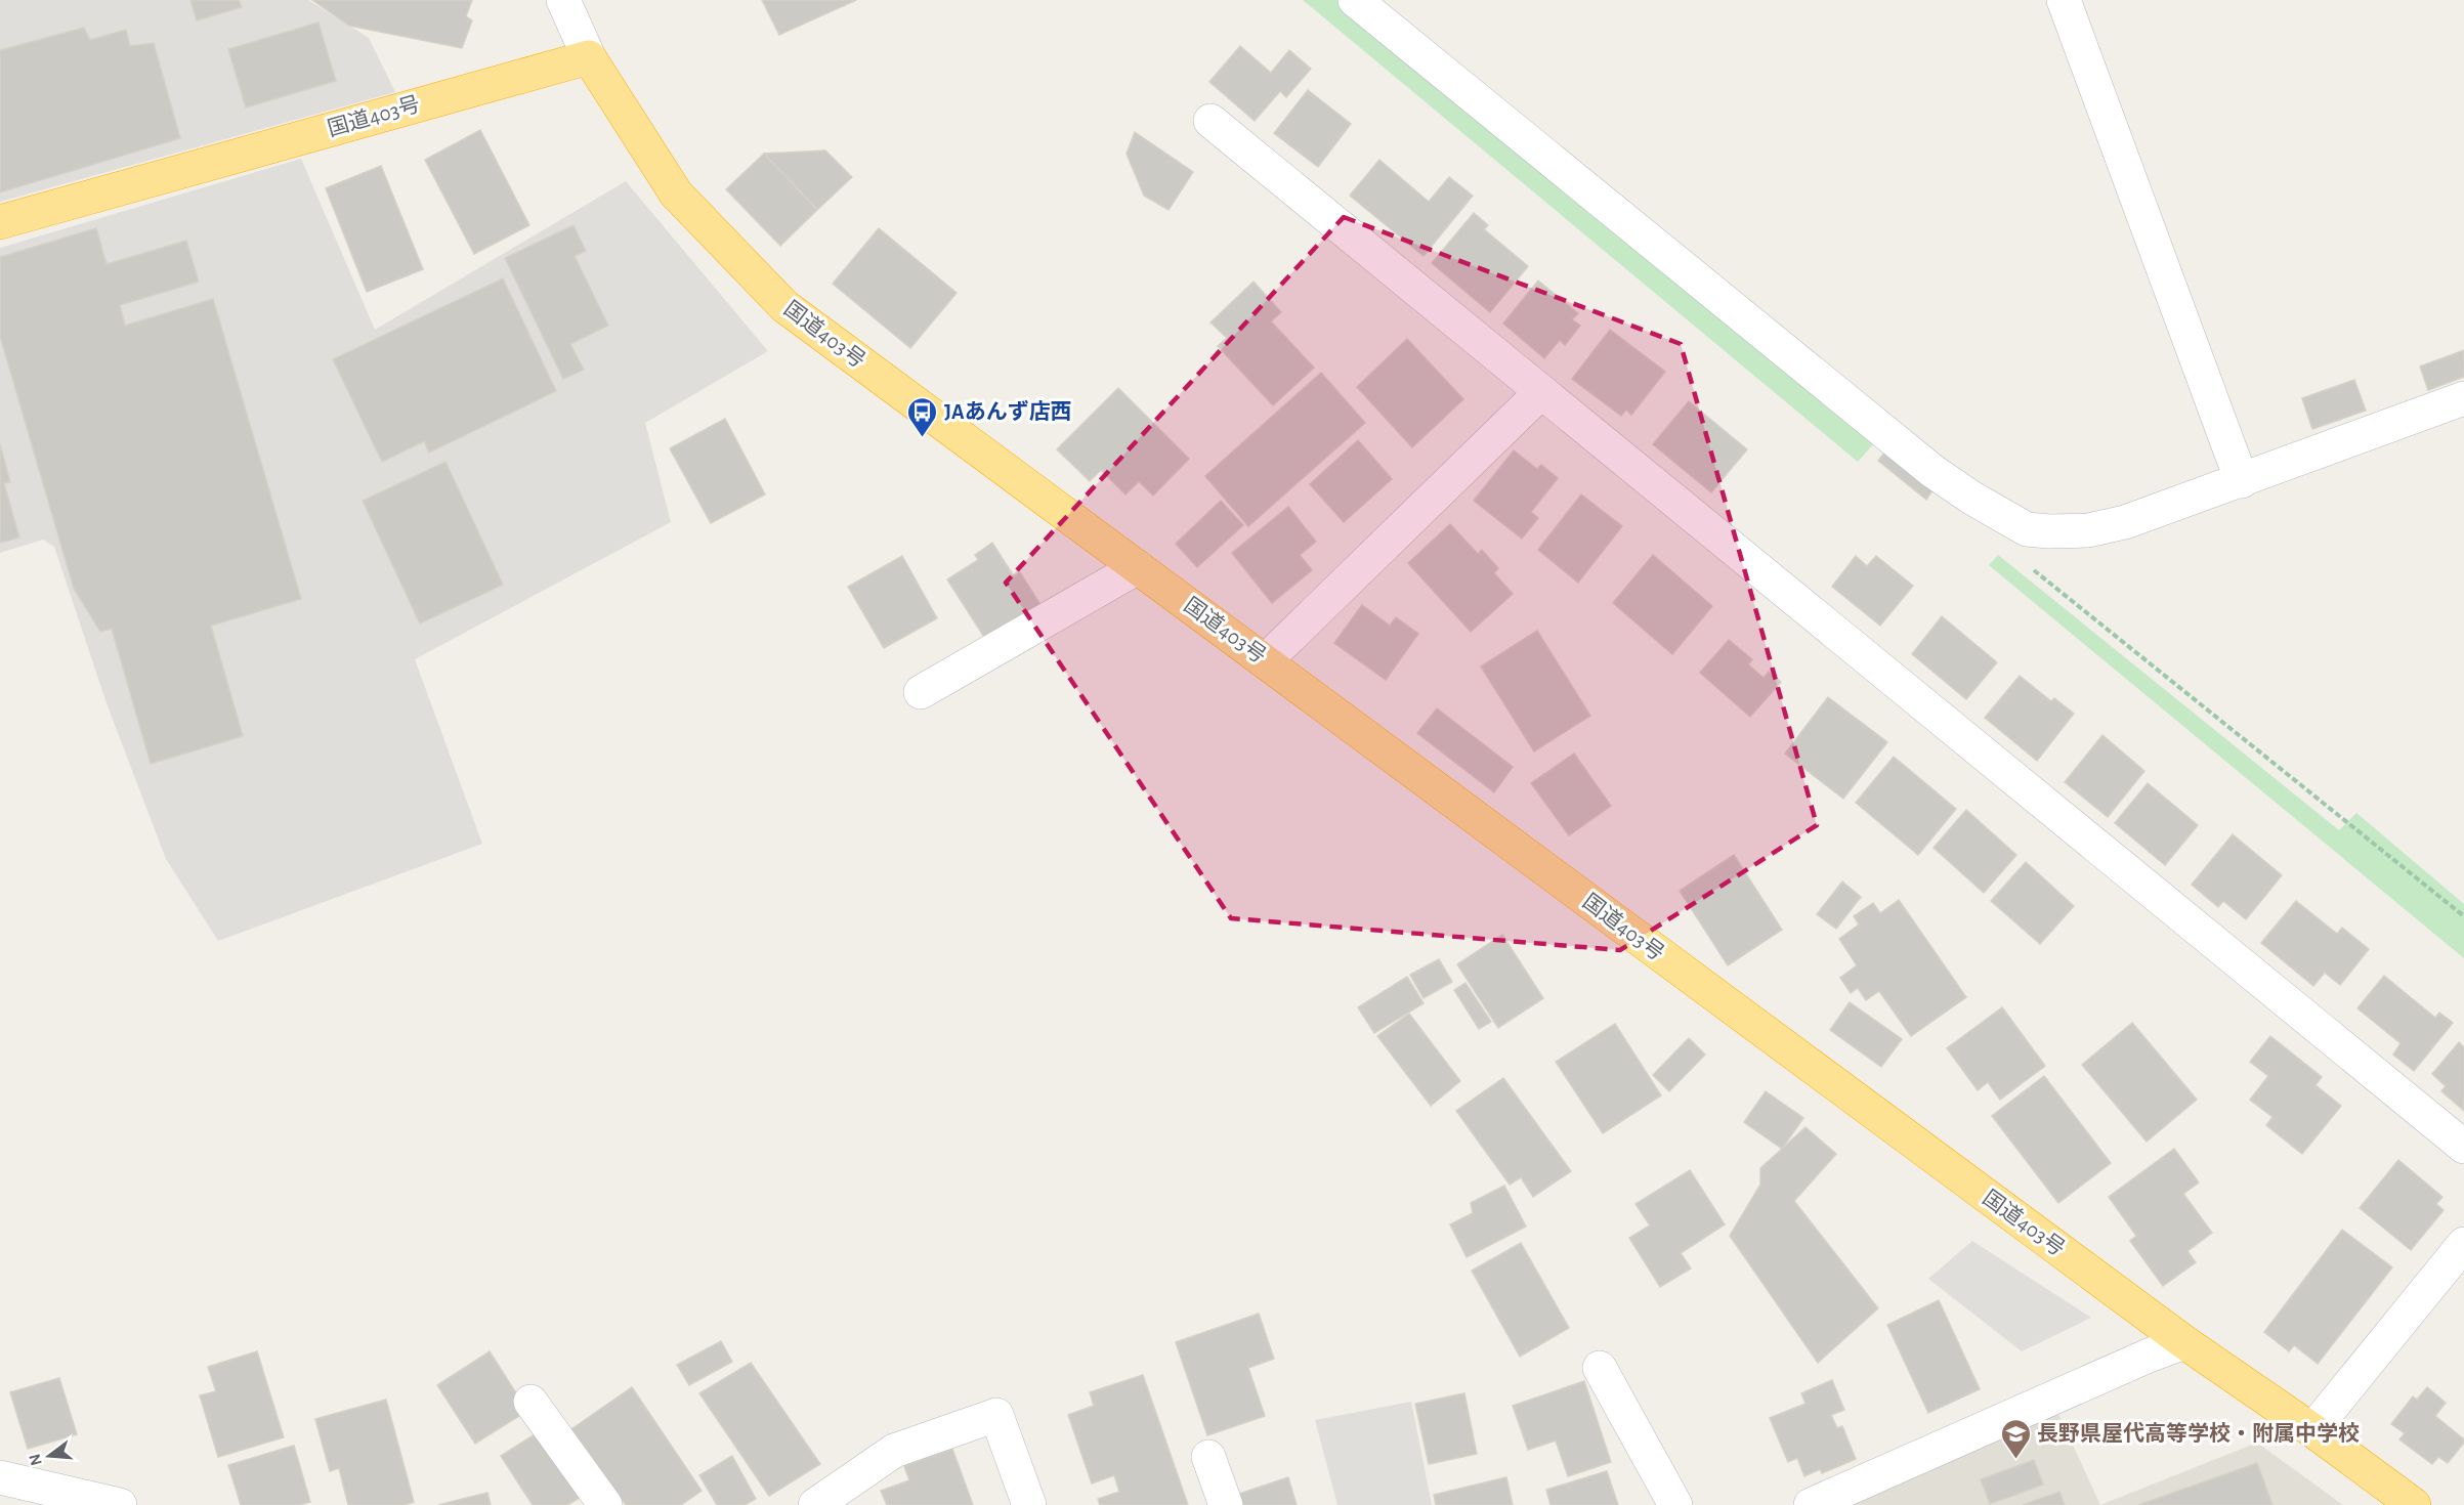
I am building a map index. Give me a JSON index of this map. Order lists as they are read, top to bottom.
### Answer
{
  "streets": {
    "highway": ["国道403号"]
  },
  "places": {
    "bus stop": ["JAあんず店西"],
    "school or university": ["長野県屋代高等学校・附属中学校"]
  },
  "north": "left"
}
